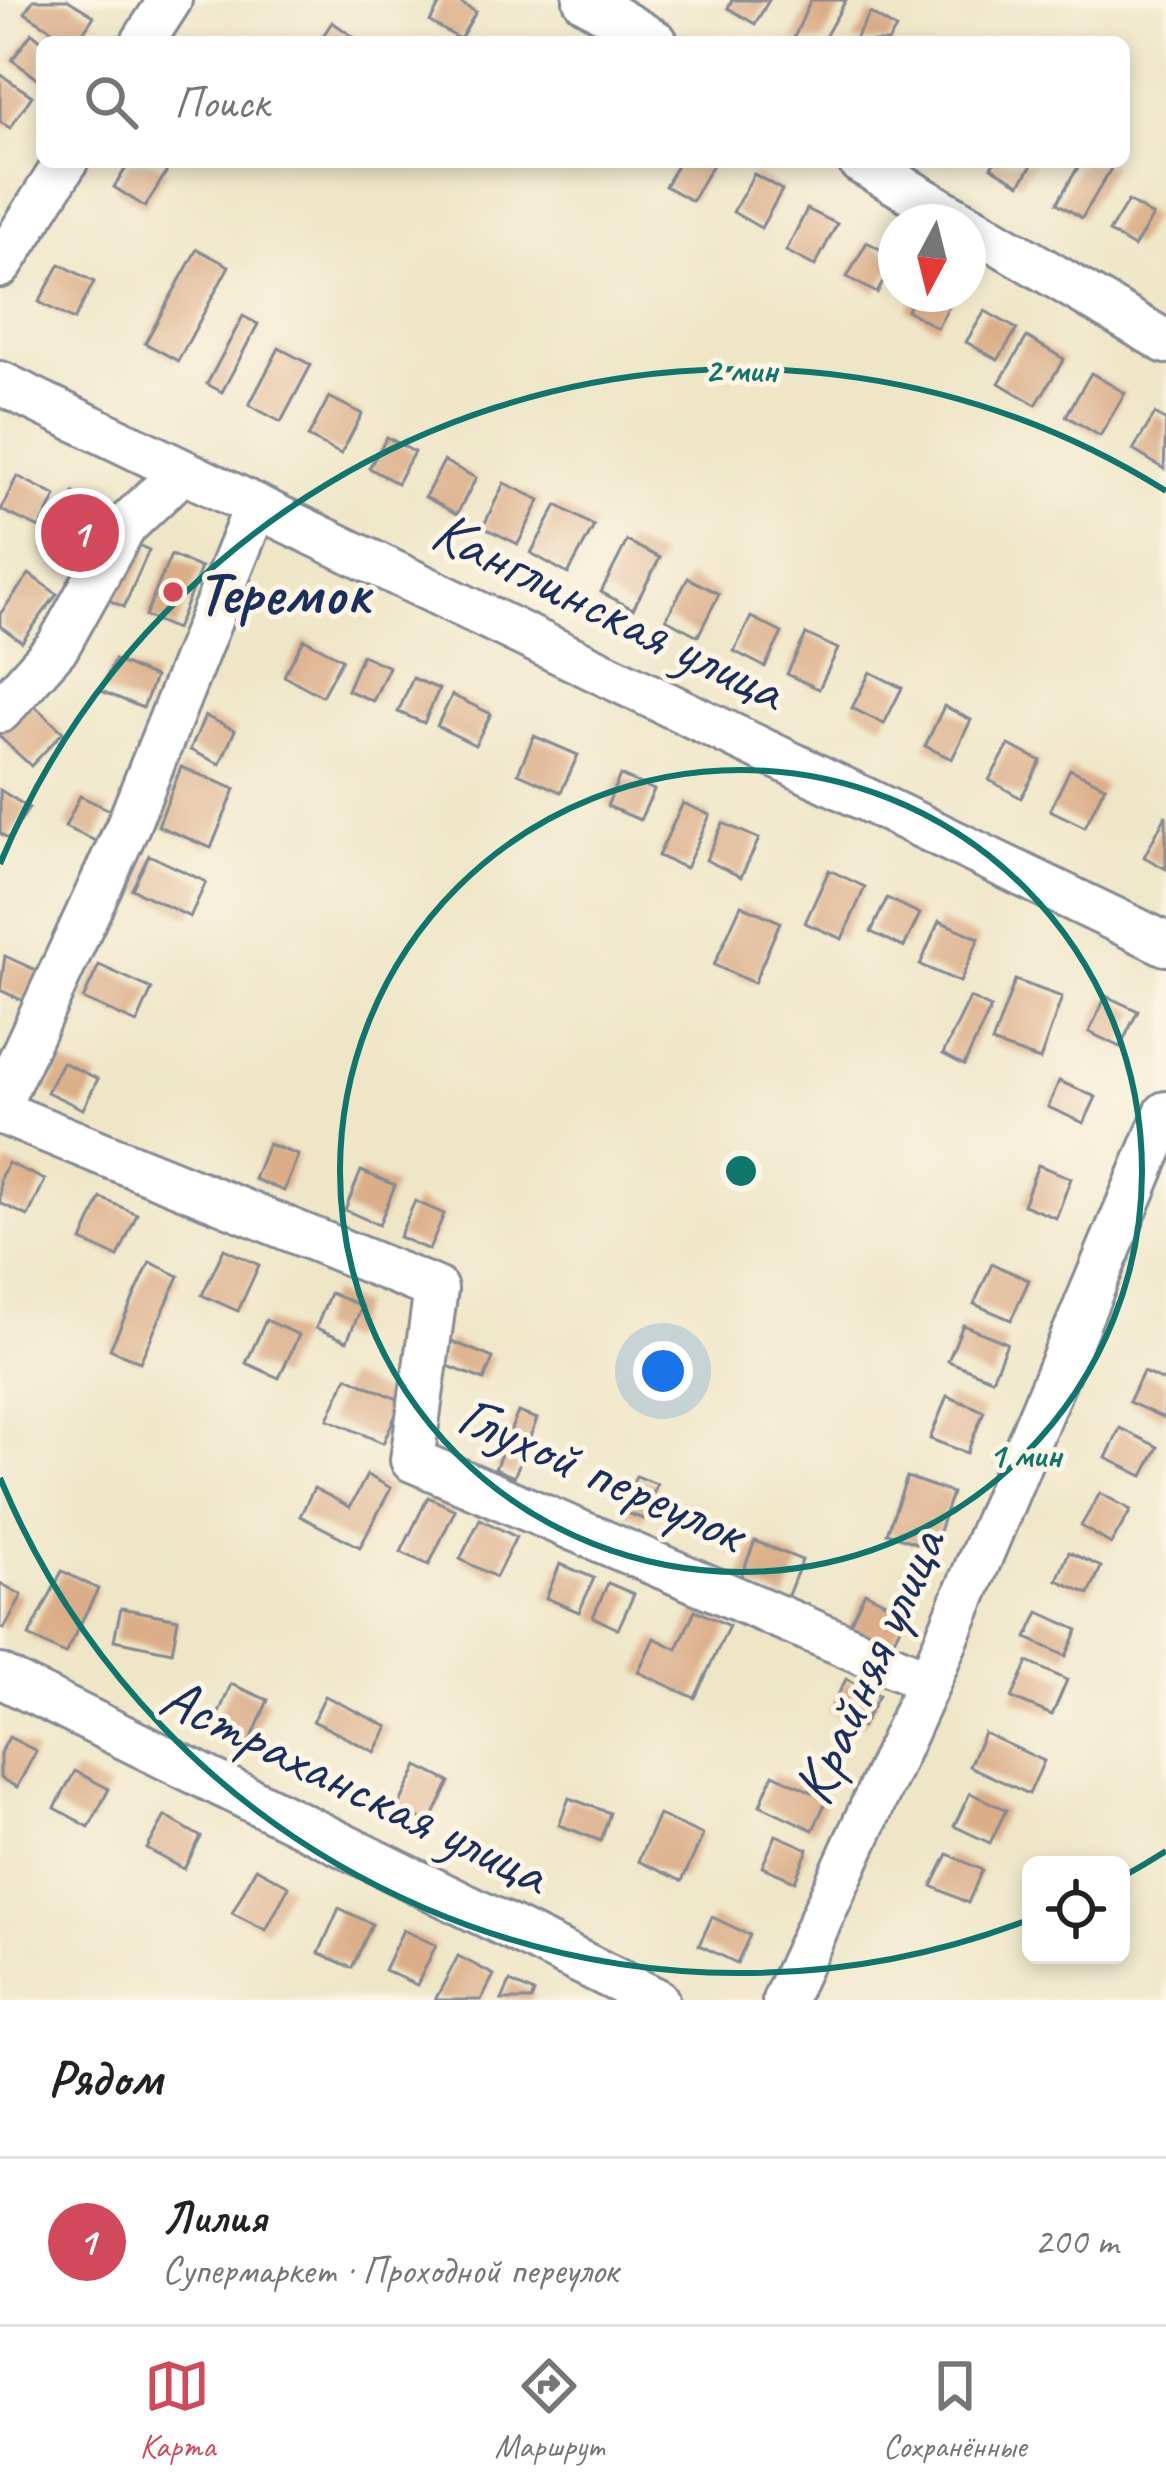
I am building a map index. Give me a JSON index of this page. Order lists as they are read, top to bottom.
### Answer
{
  "streets": {
    "street": [
      "Канглинская улица",
      "Глухой переулок",
      "Крайняя улица",
      "Астраханская улица"
    ]
  },
  "crossings": [
    ["Глухой переулок", "Крайняя улица"]
  ],
  "places": ["Теремок"],
  "north": "bottom",
  "page": {
    "search": "Поиск",
    "pins": "1",
    "heading": "Рядом",
    "list": [
      {
        "mark": "1",
        "name": "Лилия",
        "note": "Супермаркет · Проходной переулок",
        "value": "200 m"
      }
    ],
    "nav": ["Карта", "Маршрут", "Сохранённые"]
  },
  "rings": ["2 мин", "1 мин"]
}
